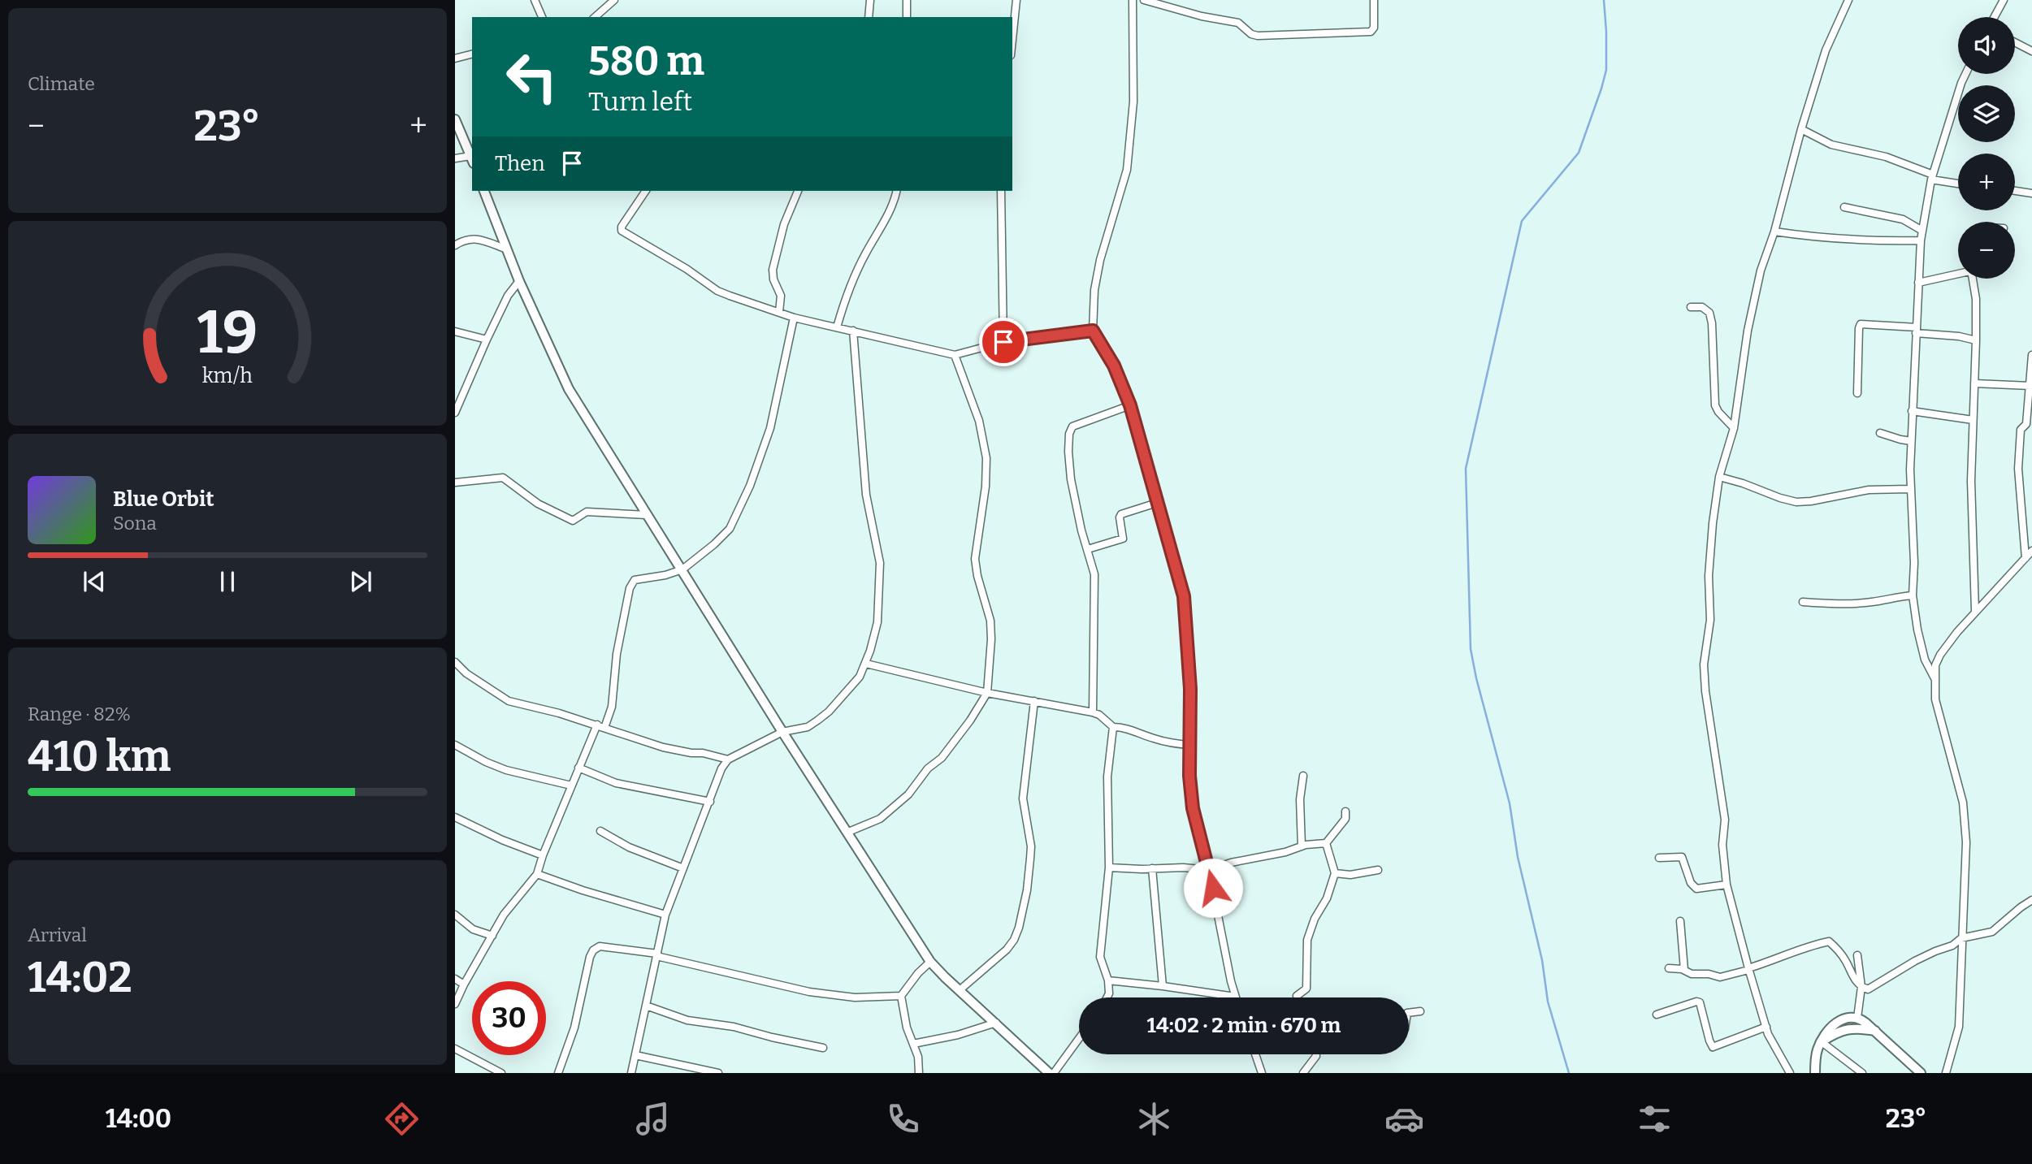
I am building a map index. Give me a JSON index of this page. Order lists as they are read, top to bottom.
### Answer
{
  "page": {
    "tile": [
      "Climate",
      ["Range · 82%", "410 km"],
      ["Arrival", "14:02"]
    ],
    "map_buttons": ["+", "−"],
    "turn": ["580 m", "Turn left"],
    "heat": ["−", "23°", "+"],
    "then": "Then",
    "song": ["Blue Orbit", "Sona"],
    "limit": "30",
    "trip": "14:02 · 2 min · 670 m",
    "tabs": ["14:00", "23°"],
    "gauge": ["19", "km/h"]
  }
}
